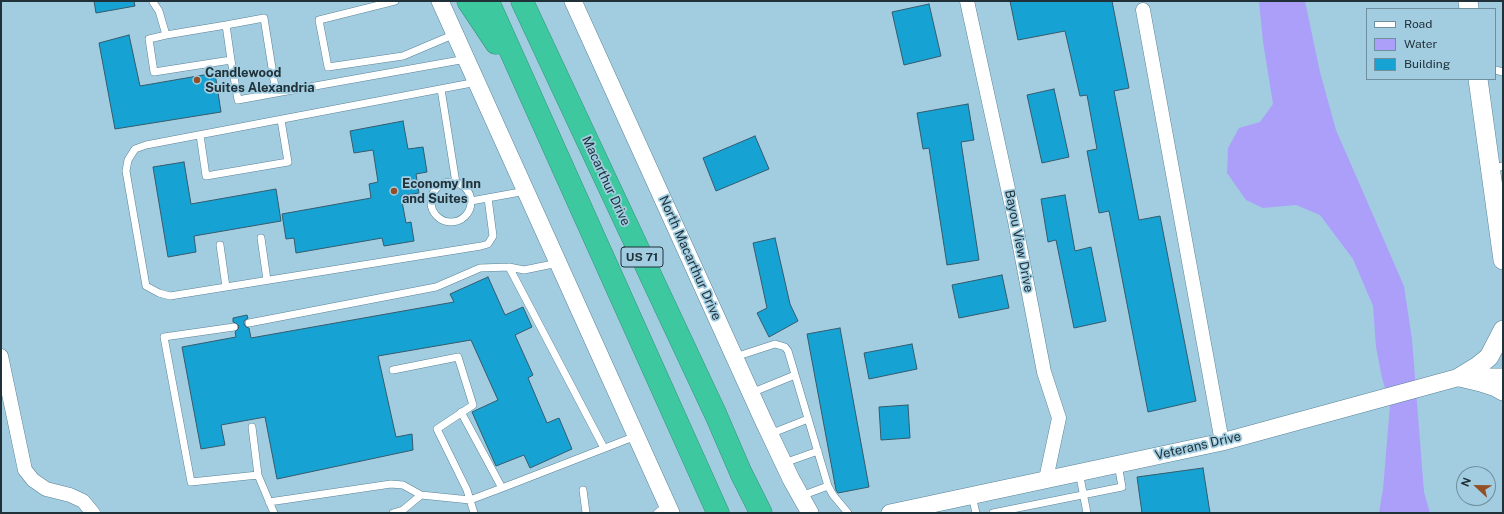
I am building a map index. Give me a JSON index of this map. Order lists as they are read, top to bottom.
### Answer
{
  "streets": {
    "highway": ["Macarthur Drive", "US 71"],
    "street": ["Bayou View Drive", "North Macarthur Drive", "Veterans Drive"]
  },
  "crossings": [
    ["Bayou View Drive", "Veterans Drive"]
  ],
  "places": ["Candlewood Suites Alexandria", "Economy Inn and Suites"],
  "legend": ["Road", "Water", "Building"],
  "north": "left"
}
